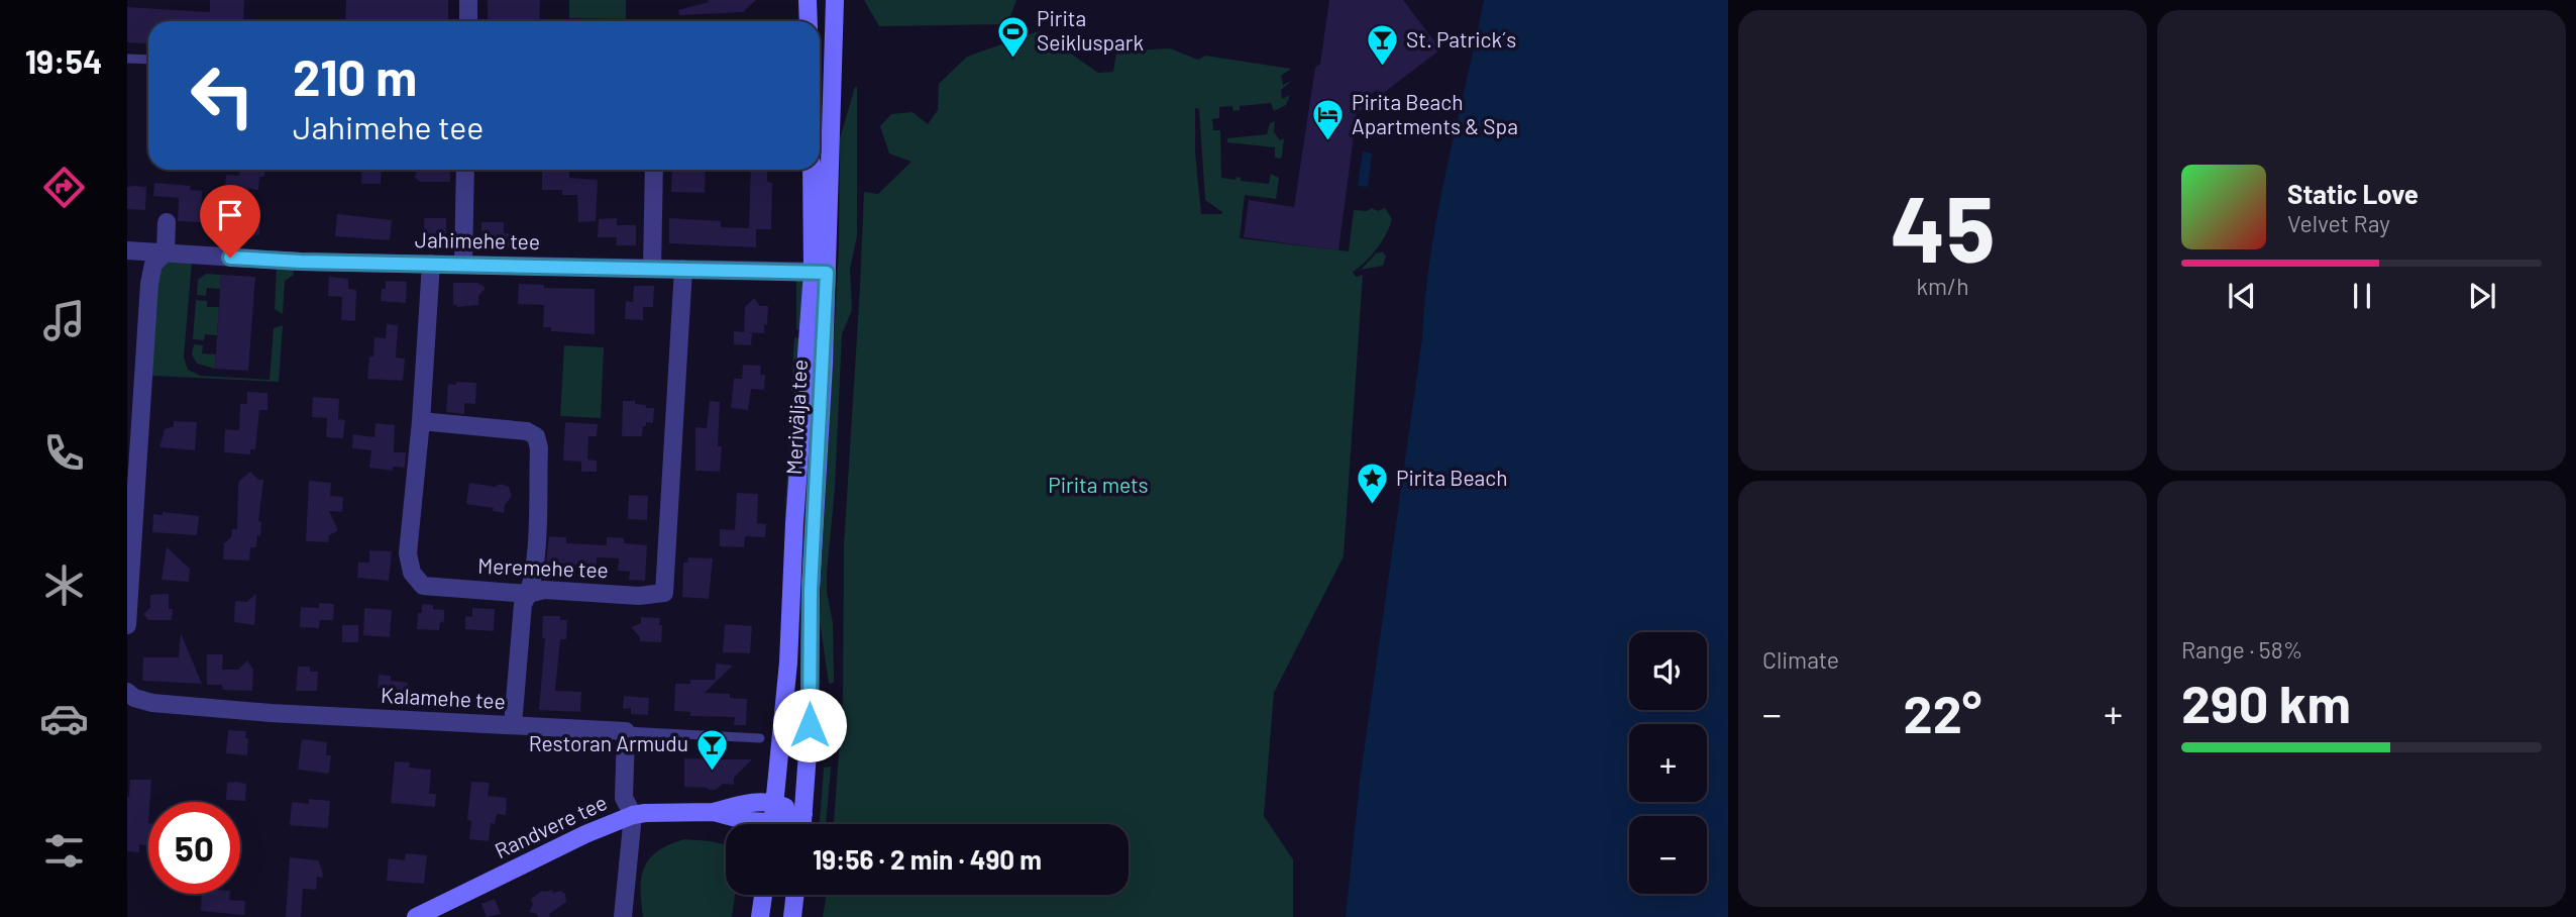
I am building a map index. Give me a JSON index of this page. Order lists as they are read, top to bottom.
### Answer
{
  "streets": {
    "main road": ["Merivälja tee", "Randvere tee"],
    "street": ["Jahimehe tee", "Meremehe tee", "Kalamehe tee"]
  },
  "crossings": [
    ["Jahimehe tee", "Merivälja tee"],
    ["Jahimehe tee", "Meremehe tee"],
    ["Merivälja tee", "Randvere tee"]
  ],
  "parks": ["Pirita mets"],
  "places": {
    "sports": ["Pirita Seikluspark"],
    "bar": ["St. Patrick´s", "Restoran Armudu"],
    "hotel": ["Pirita Beach Apartments & Spa"],
    "place": ["Pirita Beach"]
  },
  "page": {
    "tabs": "19:54",
    "tile": [
      ["45", "km/h"],
      "Climate",
      ["Range · 58%", "290 km"]
    ],
    "turn": ["210 m", "Jahimehe tee"],
    "song": ["Static Love", "Velvet Ray"],
    "map_buttons": ["+", "−"],
    "heat": ["−", "22°", "+"],
    "limit": "50",
    "trip": "19:56 · 2 min · 490 m"
  }
}
